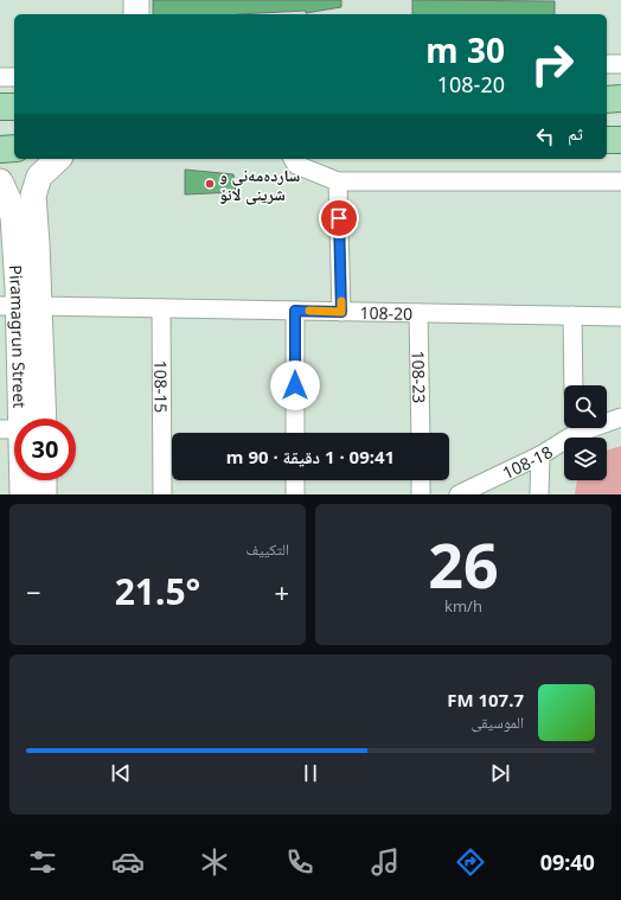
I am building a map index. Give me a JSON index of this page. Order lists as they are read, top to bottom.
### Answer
{
  "streets": {
    "main road": ["Piramagrun Street"],
    "street": [
      "108-20",
      "108-23",
      "108-15",
      "108-18"
    ]
  },
  "crossings": [
    ["108-20", "Piramagrun Street"],
    ["108-20", "108-23"],
    ["108-20", "108-15"]
  ],
  "places": ["ساردەمەنی و شرینی لانۆ"],
  "page": {
    "turn": ["30 m", "108-20"],
    "then": "ثم",
    "limit": "30",
    "trip": "09:41 · 1 دقيقة · 90 m",
    "tile": [
      ["26", "km/h"],
      "التكييف"
    ],
    "heat": ["−", "21.5°", "+"],
    "song": ["107.7 FM", "الموسيقى"],
    "tabs": "09:40"
  }
}
